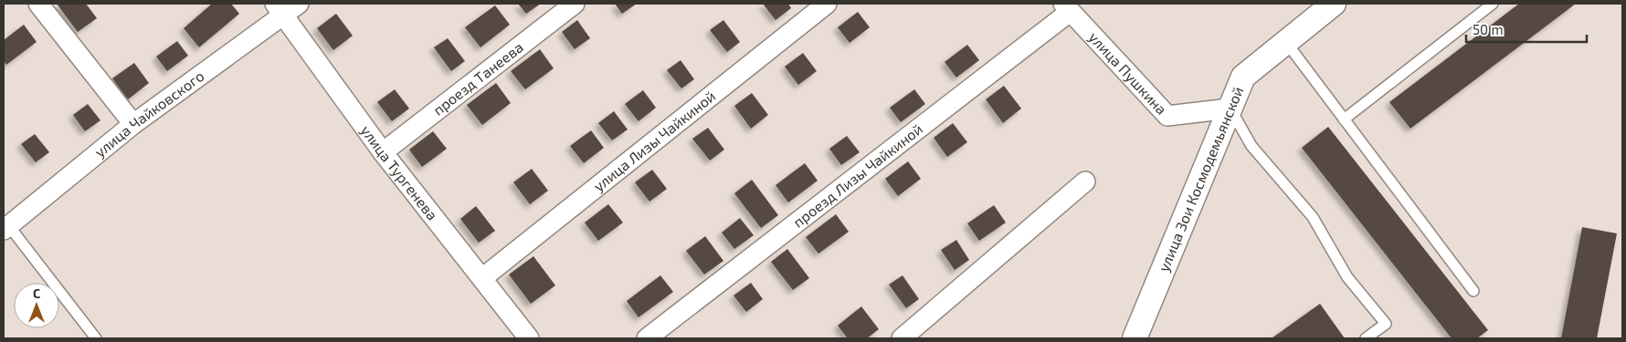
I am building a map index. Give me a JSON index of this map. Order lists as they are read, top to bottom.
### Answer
{
  "streets": {
    "street": [
      "улица Пушкина",
      "проезд Танеева",
      "улица Чайковского",
      "улица Лизы Чайкиной",
      "улица Тургенева",
      "проезд Лизы Чайкиной",
      "улица Зои Космодемьянской"
    ]
  },
  "crossings": [
    ["улица Пушкина", "проезд Лизы Чайкиной"],
    ["улица Пушкина", "улица Зои Космодемьянской"],
    ["проезд Танеева", "улица Тургенева"],
    ["улица Чайковского", "улица Тургенева"],
    ["улица Лизы Чайкиной", "улица Тургенева"]
  ],
  "scale_bar": "50 m",
  "north": "top"
}
